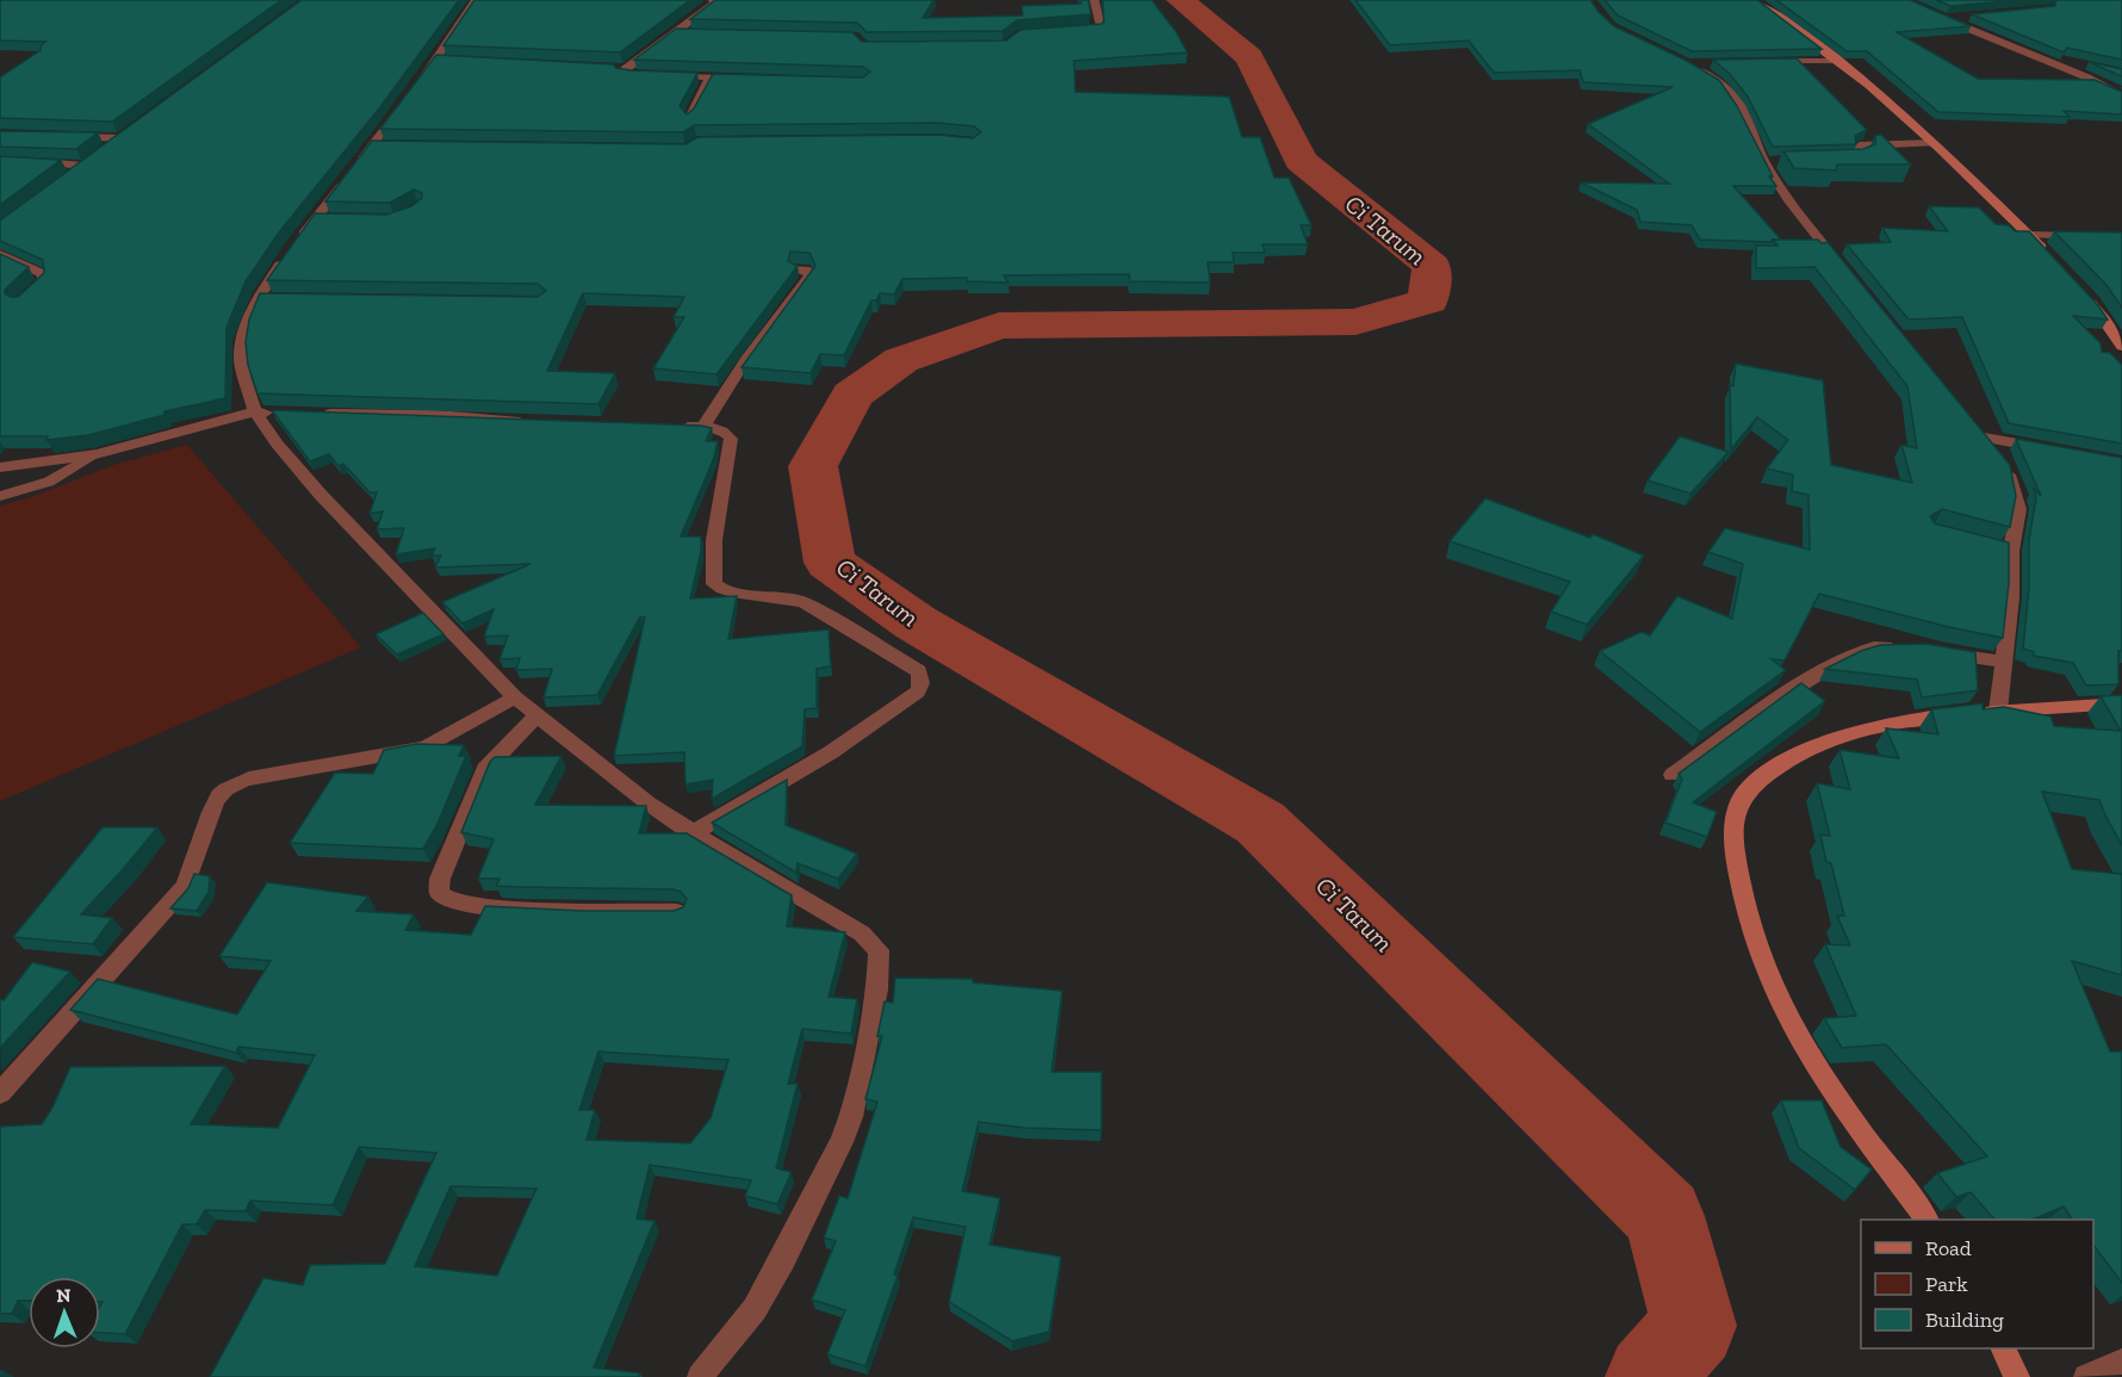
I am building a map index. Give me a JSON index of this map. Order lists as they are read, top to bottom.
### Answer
{
  "water": ["Ci Tarum"],
  "legend": ["Road", "Park", "Building"],
  "north": "top"
}
